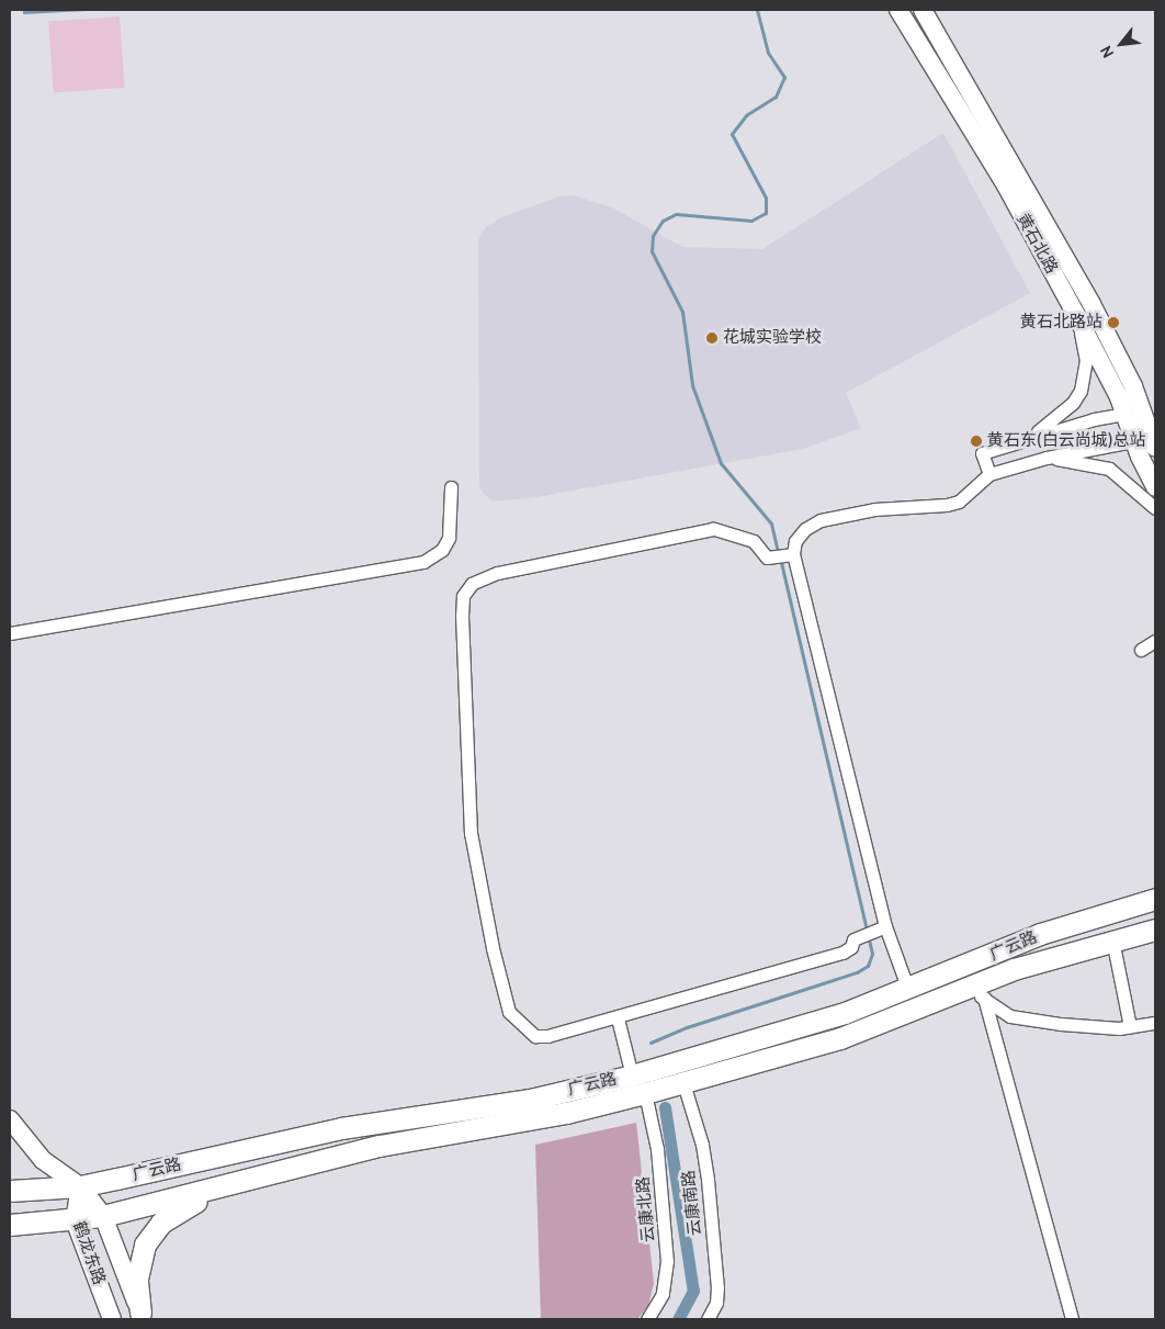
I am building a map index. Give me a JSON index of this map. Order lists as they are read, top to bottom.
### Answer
{
  "streets": {
    "main road": ["广云路"],
    "street": [
      "黄石北路",
      "云康南路",
      "云康北路",
      "鹤龙东路"
    ]
  },
  "crossings": [
    ["广云路", "云康南路"],
    ["广云路", "云康北路"],
    ["广云路", "鹤龙东路"]
  ],
  "places": ["黄石北路站", "花城实验学校", "黄石东(白云尚城)总站"],
  "north": "bottom left"
}
